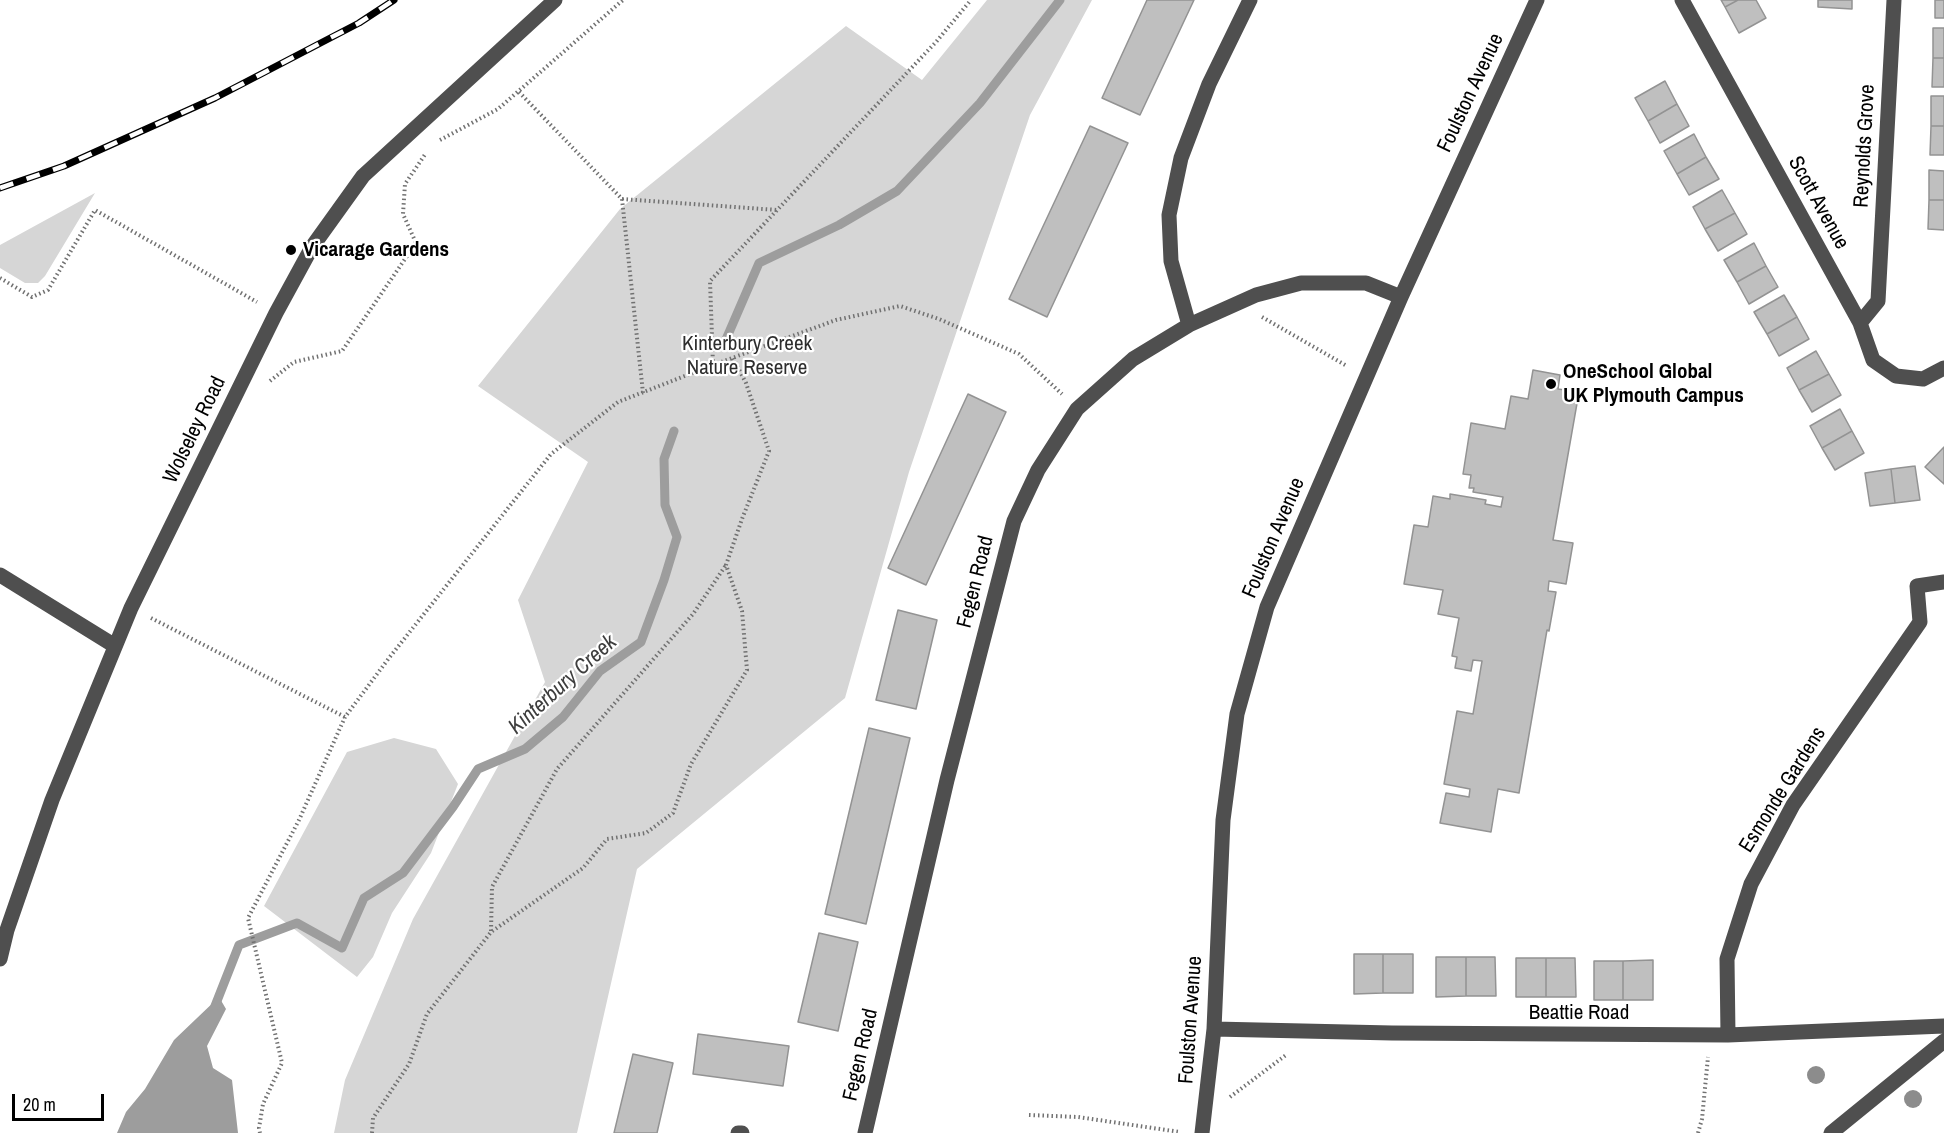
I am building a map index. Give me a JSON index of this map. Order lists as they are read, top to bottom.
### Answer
{
  "streets": {
    "street": [
      "Foulston Avenue",
      "Reynolds Grove",
      "Scott Avenue",
      "Wolseley Road",
      "Fegen Road",
      "Esmonde Gardens",
      "Beattie Road"
    ]
  },
  "crossings": [
    ["Foulston Avenue", "Fegen Road"],
    ["Foulston Avenue", "Beattie Road"],
    ["Reynolds Grove", "Scott Avenue"],
    ["Esmonde Gardens", "Beattie Road"]
  ],
  "water": ["Kinterbury Creek"],
  "parks": ["Kinterbury Creek Nature Reserve"],
  "places": ["Vicarage Gardens", "OneSchool Global UK Plymouth Campus"],
  "scale_bar": "20 m"
}
